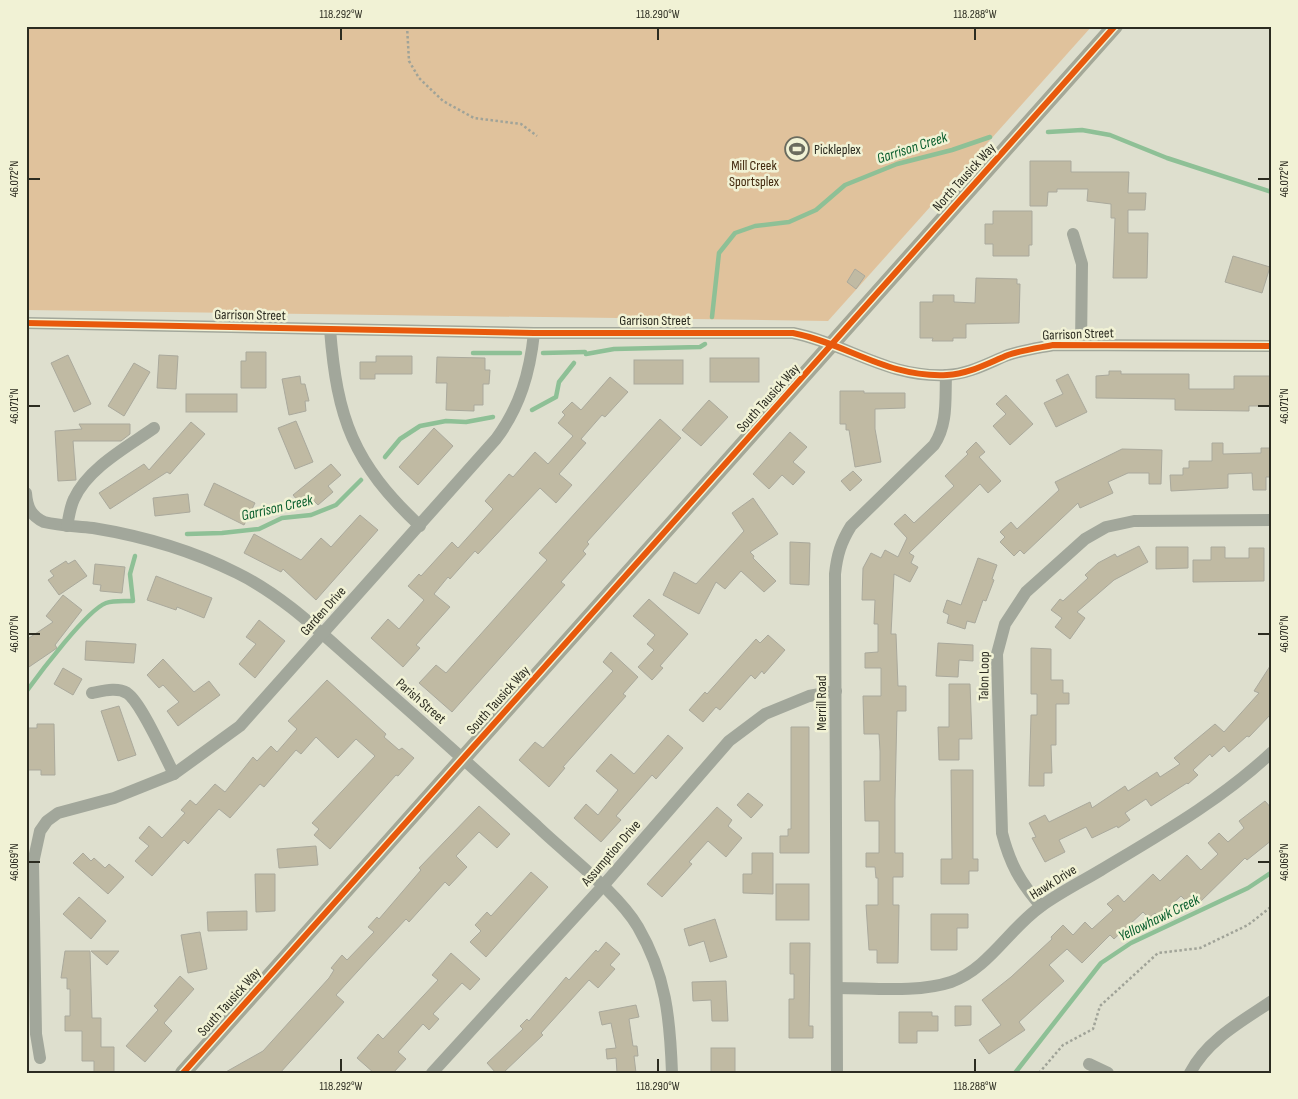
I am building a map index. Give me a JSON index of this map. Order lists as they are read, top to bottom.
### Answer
{
  "streets": {
    "main road": ["North Tausick Way", "South Tausick Way"],
    "street": [
      "Garrison Street",
      "Garden Drive",
      "Talon Loop",
      "Parish Street",
      "Merrill Road",
      "Assumption Drive",
      "Hawk Drive"
    ]
  },
  "crossings": [
    ["North Tausick Way", "Garrison Street"],
    ["North Tausick Way", "South Tausick Way"],
    ["Garrison Street", "South Tausick Way"],
    ["Garrison Street", "Garden Drive"],
    ["Garrison Street", "Merrill Road"],
    ["South Tausick Way", "Parish Street"],
    ["Garden Drive", "Parish Street"],
    ["Talon Loop", "Hawk Drive"],
    ["Parish Street", "Assumption Drive"],
    ["Merrill Road", "Assumption Drive"],
    ["Merrill Road", "Hawk Drive"]
  ],
  "water": ["Garrison Creek", "Yellowhawk Creek"],
  "parks": ["Mill Creek Sportsplex"],
  "places": {
    "sports": ["Pickleplex"]
  },
  "coordinates": [
    "118.292°W",
    "118.290°W",
    "118.288°W",
    "46.072°N",
    "46.071°N",
    "46.070°N",
    "46.069°N"
  ]
}
